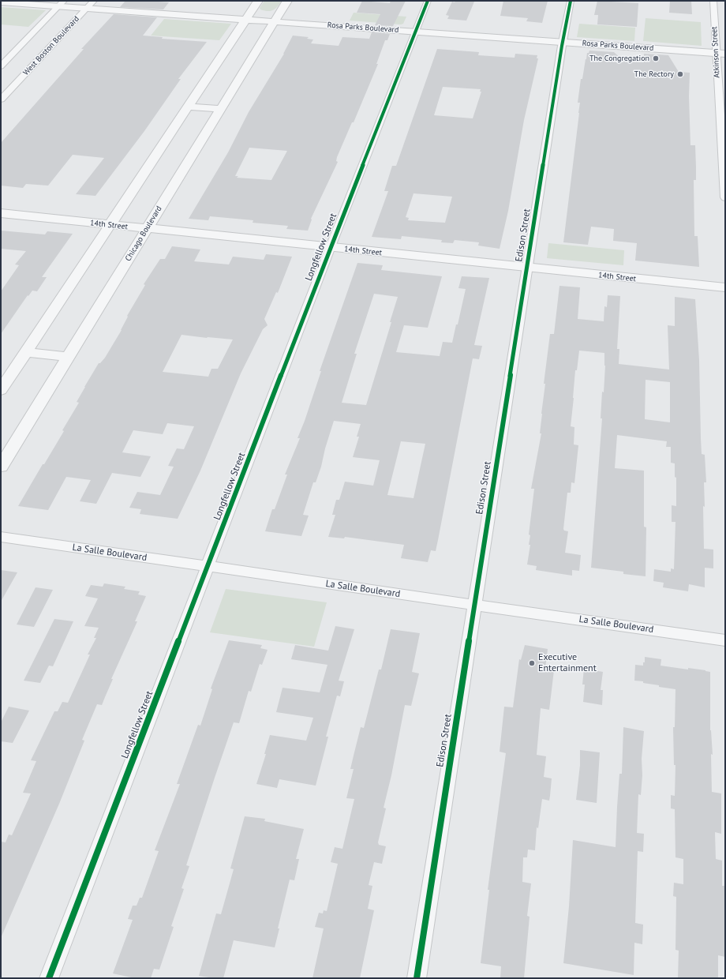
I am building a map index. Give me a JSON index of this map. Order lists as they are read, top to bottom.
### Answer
{
  "streets": {
    "street": [
      "Rosa Parks Boulevard",
      "West Boston Boulevard",
      "Atkinson Street",
      "14th Street",
      "Chicago Boulevard",
      "Edison Street",
      "Longfellow Street",
      "La Salle Boulevard"
    ]
  },
  "crossings": [
    ["Rosa Parks Boulevard", "West Boston Boulevard"],
    ["Rosa Parks Boulevard", "Atkinson Street"],
    ["Rosa Parks Boulevard", "Chicago Boulevard"],
    ["Rosa Parks Boulevard", "Edison Street"],
    ["Rosa Parks Boulevard", "Longfellow Street"],
    ["14th Street", "Chicago Boulevard"],
    ["14th Street", "Edison Street"],
    ["14th Street", "Longfellow Street"],
    ["Edison Street", "La Salle Boulevard"],
    ["Longfellow Street", "La Salle Boulevard"]
  ],
  "places": ["The Congregation", "The Rectory", "Executive Entertainment"]
}
